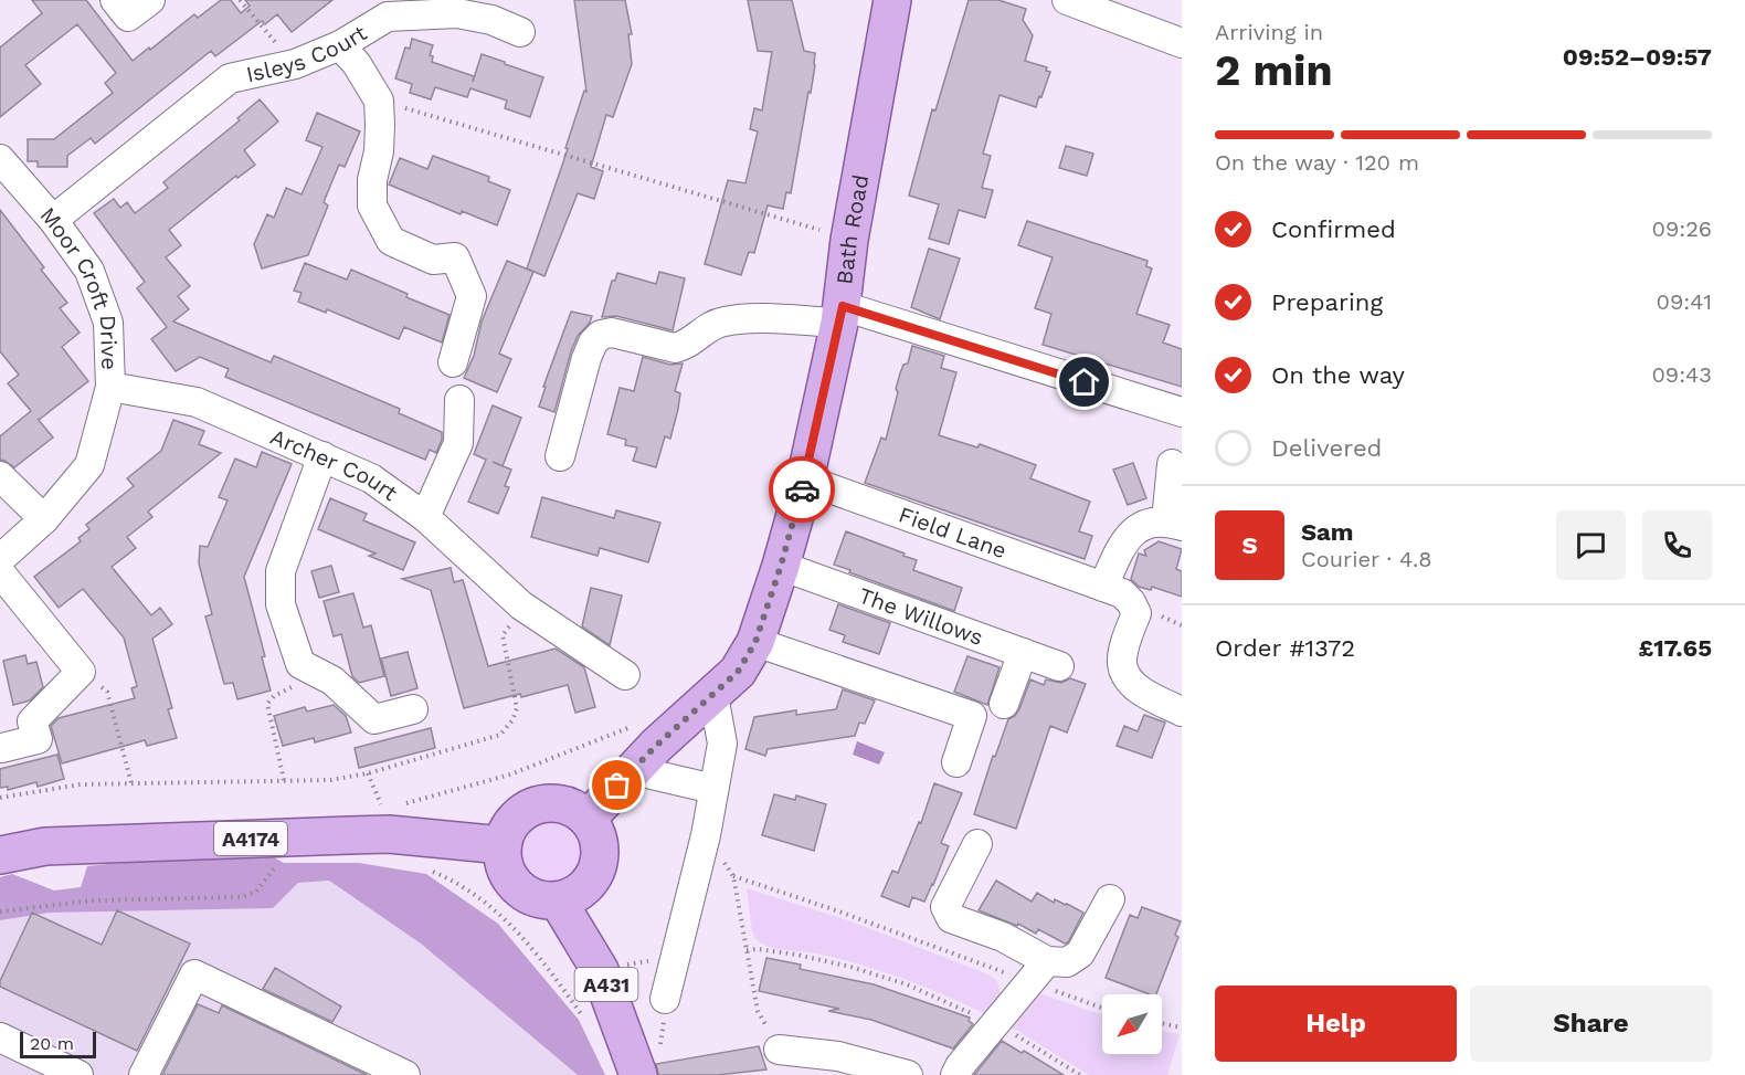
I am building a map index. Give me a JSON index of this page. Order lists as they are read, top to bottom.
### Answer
{
  "streets": {
    "main road": ["Bath Road", "A4174", "A431"],
    "street": [
      "Isleys Court",
      "Moor Croft Drive",
      "Archer Court",
      "Field Lane",
      "The Willows"
    ]
  },
  "crossings": [
    ["Isleys Court", "Moor Croft Drive"],
    ["Bath Road", "Field Lane"],
    ["Bath Road", "The Willows"],
    ["Bath Road", "A4174"],
    ["Bath Road", "A431"],
    ["Moor Croft Drive", "Archer Court"],
    ["A4174", "A431"]
  ],
  "scale_bar": "20 m",
  "north": "bottom left",
  "page": {
    "heading": ["2 min", "Arriving in", "09:52–09:57"],
    "panel": [
      "Sam",
      "Courier · 4.8",
      "Order #1372",
      "£17.65"
    ],
    "bar": "On the way · 120 m",
    "list": [
      ["Confirmed", "09:26"],
      ["Preparing", "09:41"],
      ["On the way", "09:43"],
      "Delivered"
    ],
    "round": "S",
    "buttons": ["Help", "Share"],
    "scale": "20 m"
  }
}
